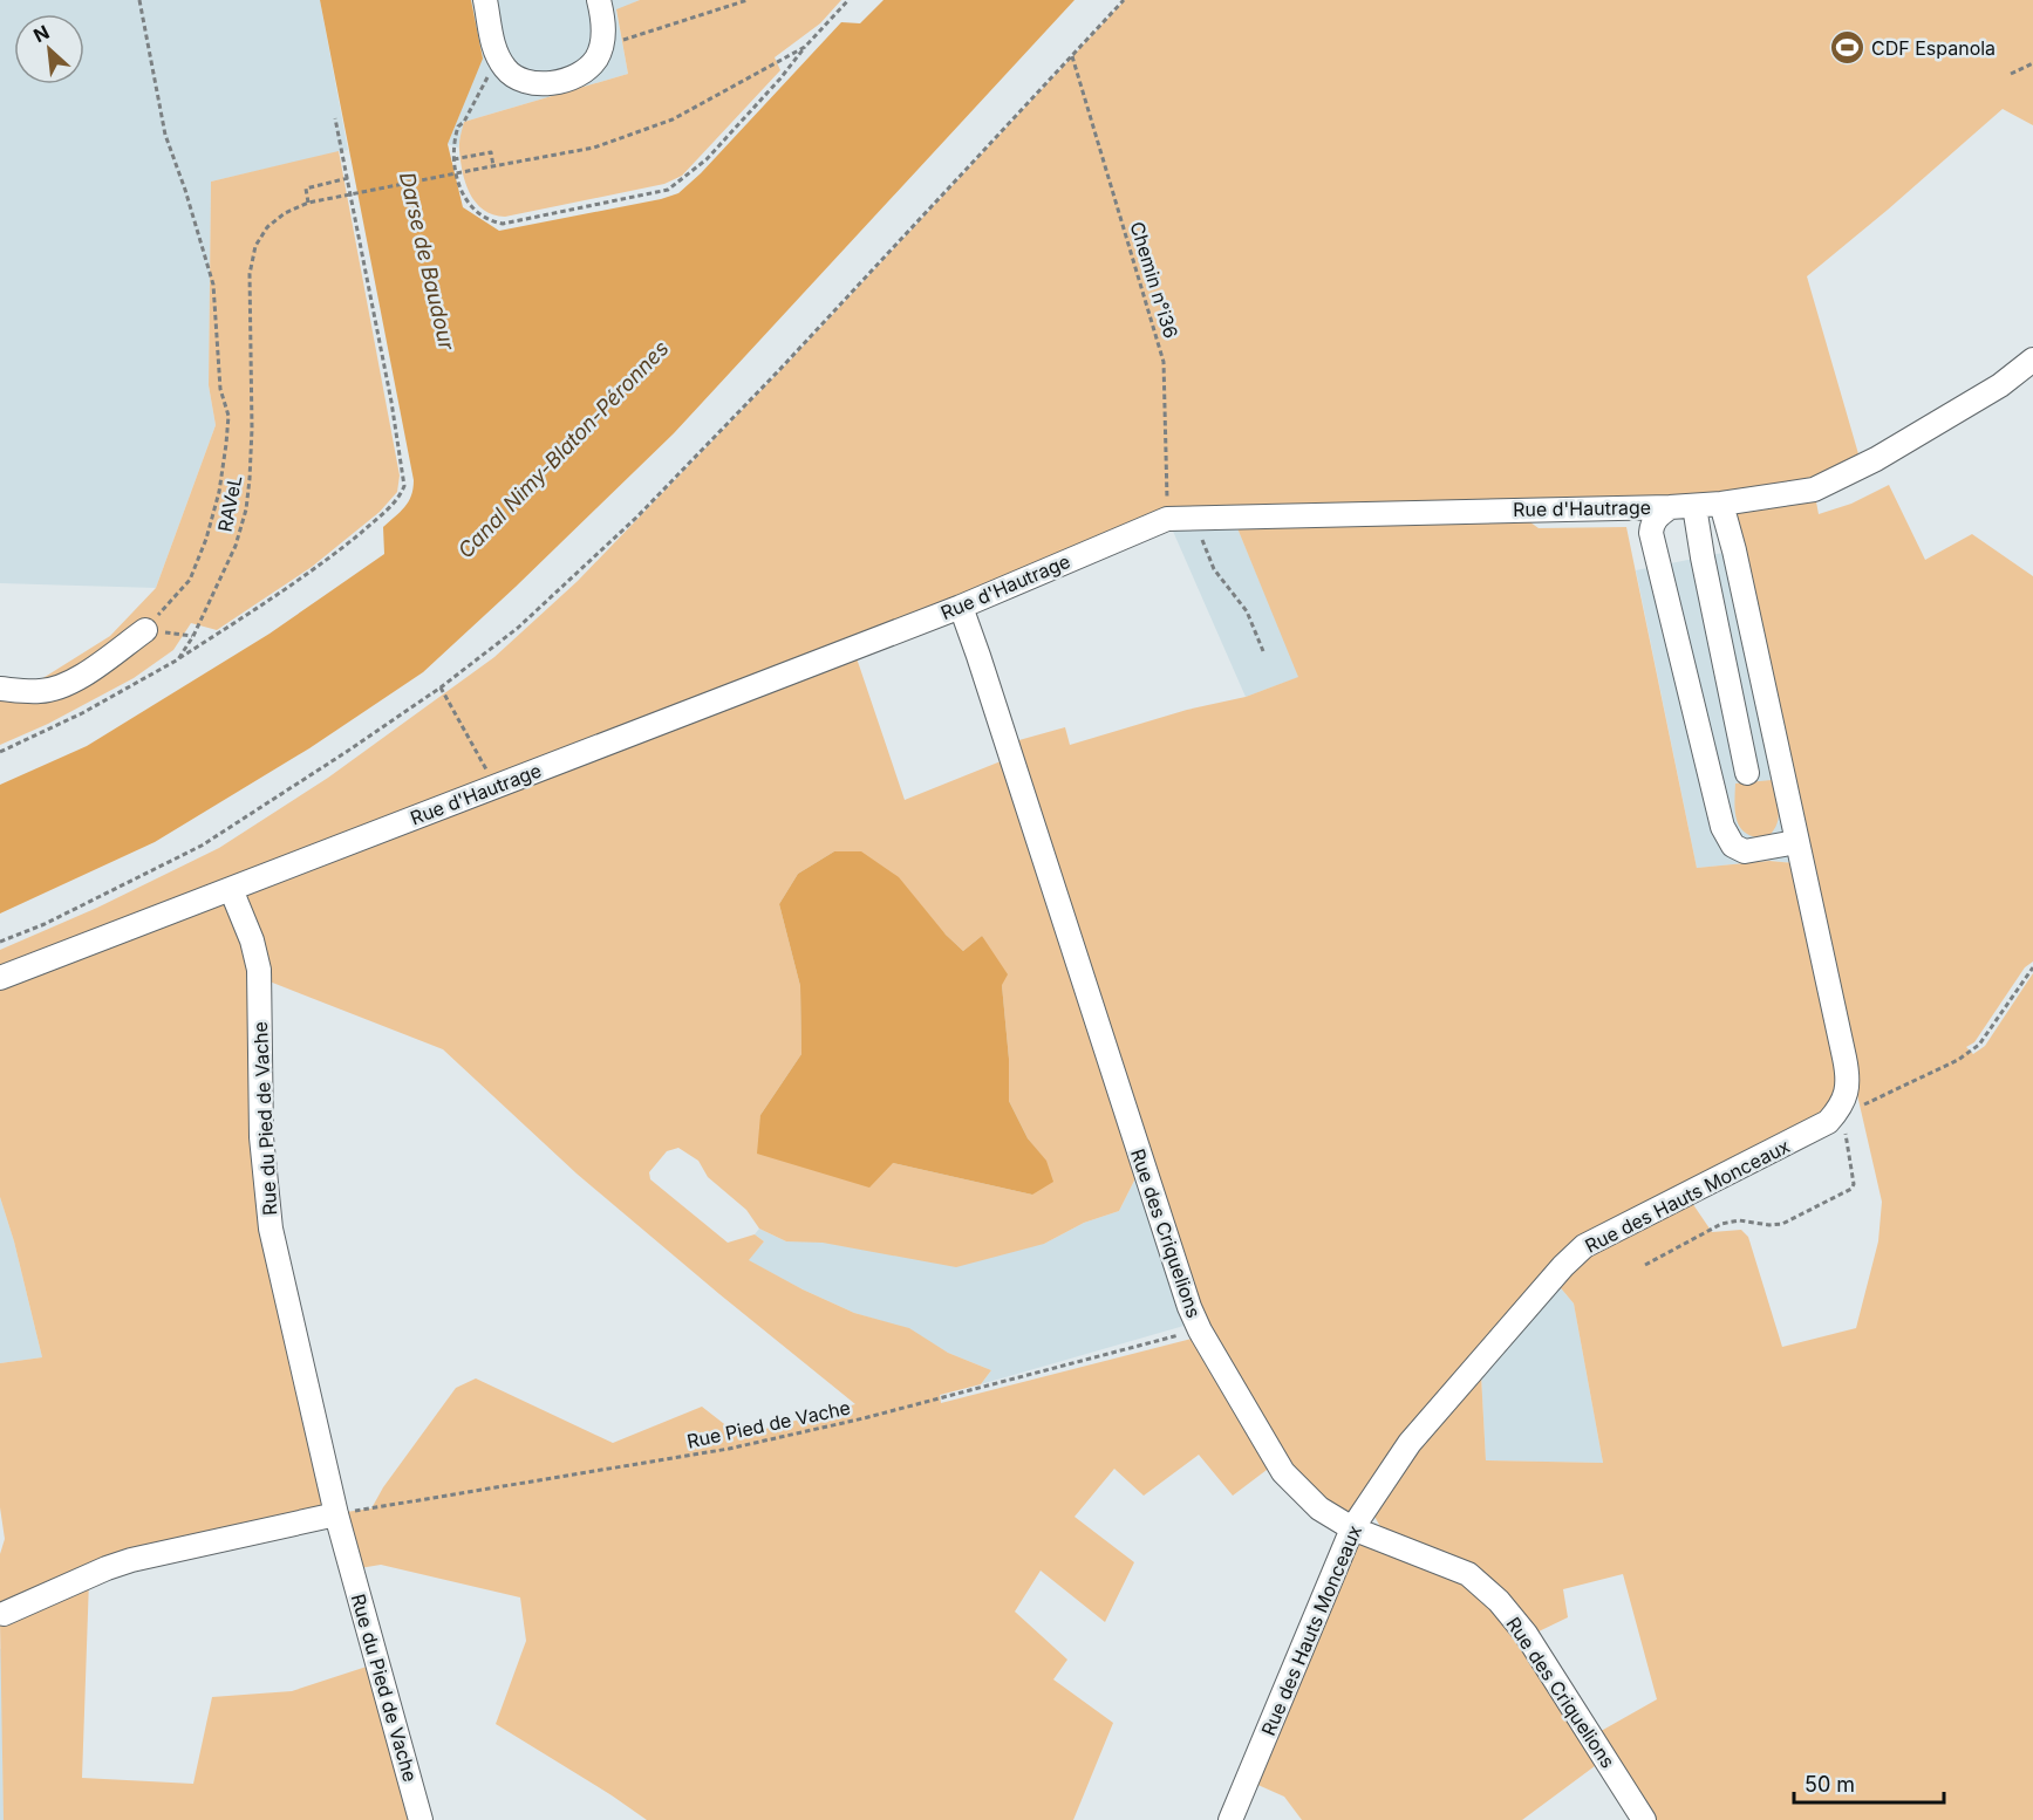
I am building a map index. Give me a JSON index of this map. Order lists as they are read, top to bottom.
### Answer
{
  "streets": {
    "street": [
      "Rue d'Hautrage",
      "Rue du Pied de Vache",
      "Rue des Hauts Monceaux",
      "Rue des Criquelions"
    ],
    "path": ["Chemin n°i36", "RAVeL", "Rue Pied de Vache"]
  },
  "crossings": [
    ["Chemin n°i36", "Rue d'Hautrage"],
    ["Rue d'Hautrage", "Rue du Pied de Vache"],
    ["Rue d'Hautrage", "Rue des Criquelions"],
    ["Rue du Pied de Vache", "Rue Pied de Vache"],
    ["Rue des Hauts Monceaux", "Rue des Criquelions"],
    ["Rue des Criquelions", "Rue Pied de Vache"]
  ],
  "water": ["Darse de Baudour", "Canal Nimy-Blaton-Péronnes"],
  "places": {
    "sports": ["CDF Espanola"]
  },
  "scale_bar": "50 m",
  "north": "top left"
}
